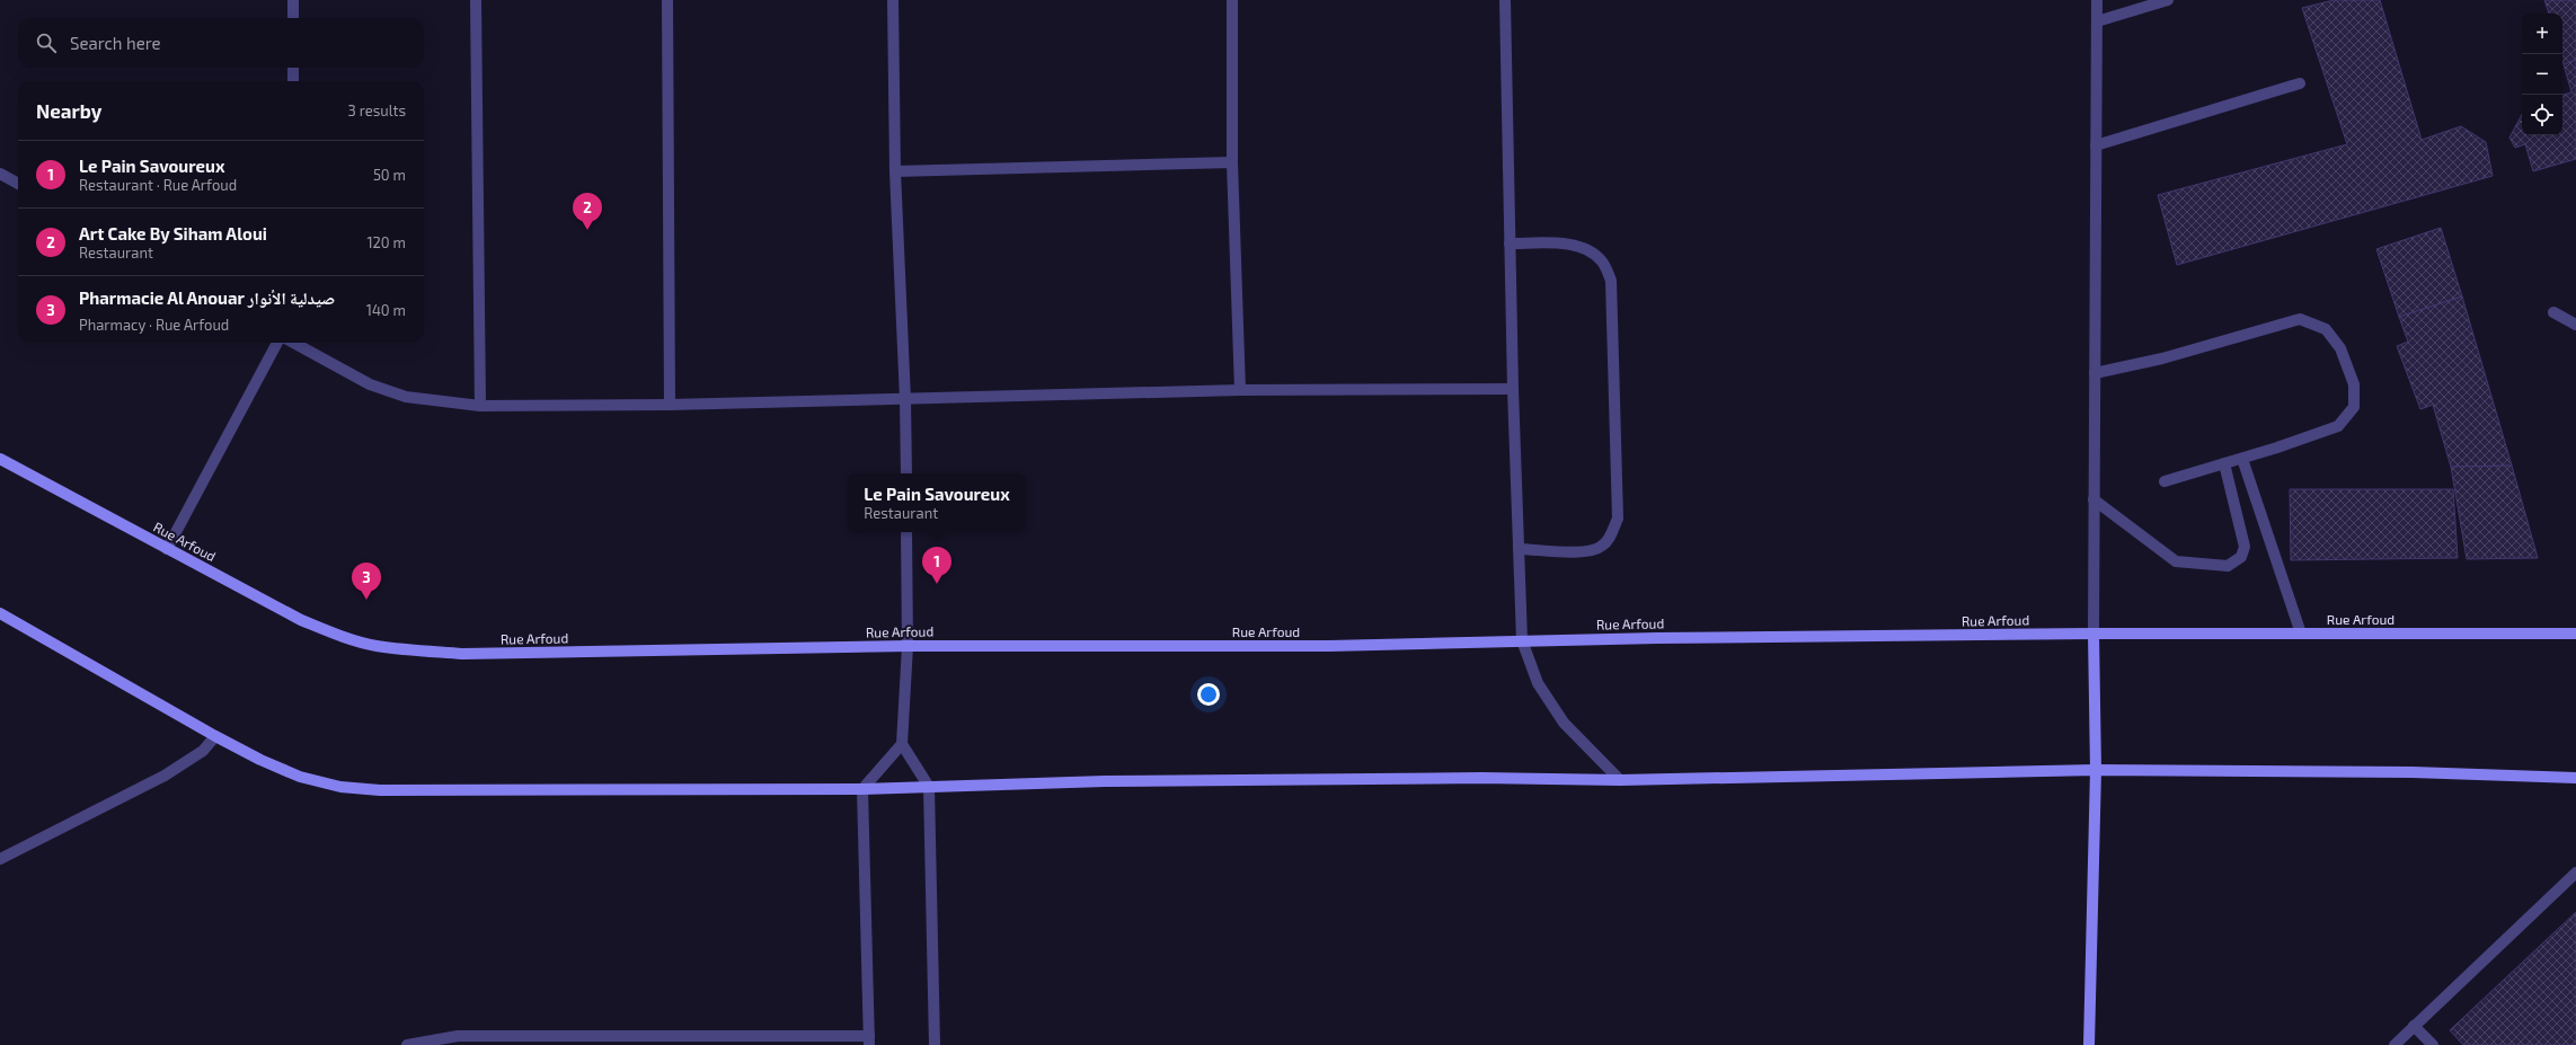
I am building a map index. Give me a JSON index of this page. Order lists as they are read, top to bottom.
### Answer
{
  "streets": {
    "street": ["Rue Arfoud"]
  },
  "page": {
    "map_buttons": ["+", "−"],
    "search": "Search here",
    "heading": ["Nearby", "3 results"],
    "list": [
      {
        "mark": "1",
        "name": "Le Pain Savoureux",
        "note": "Restaurant · Rue Arfoud",
        "value": "50 m"
      },
      {
        "mark": "2",
        "name": "Art Cake By Siham Aloui",
        "note": "Restaurant",
        "value": "120 m"
      },
      {
        "mark": "3",
        "name": "Pharmacie Al Anouar صيدلية الأنوار",
        "note": "Pharmacy · Rue Arfoud",
        "value": "140 m"
      }
    ],
    "pins": ["2", "1", "3"],
    "popup": ["Le Pain Savoureux", "Restaurant"]
  }
}
